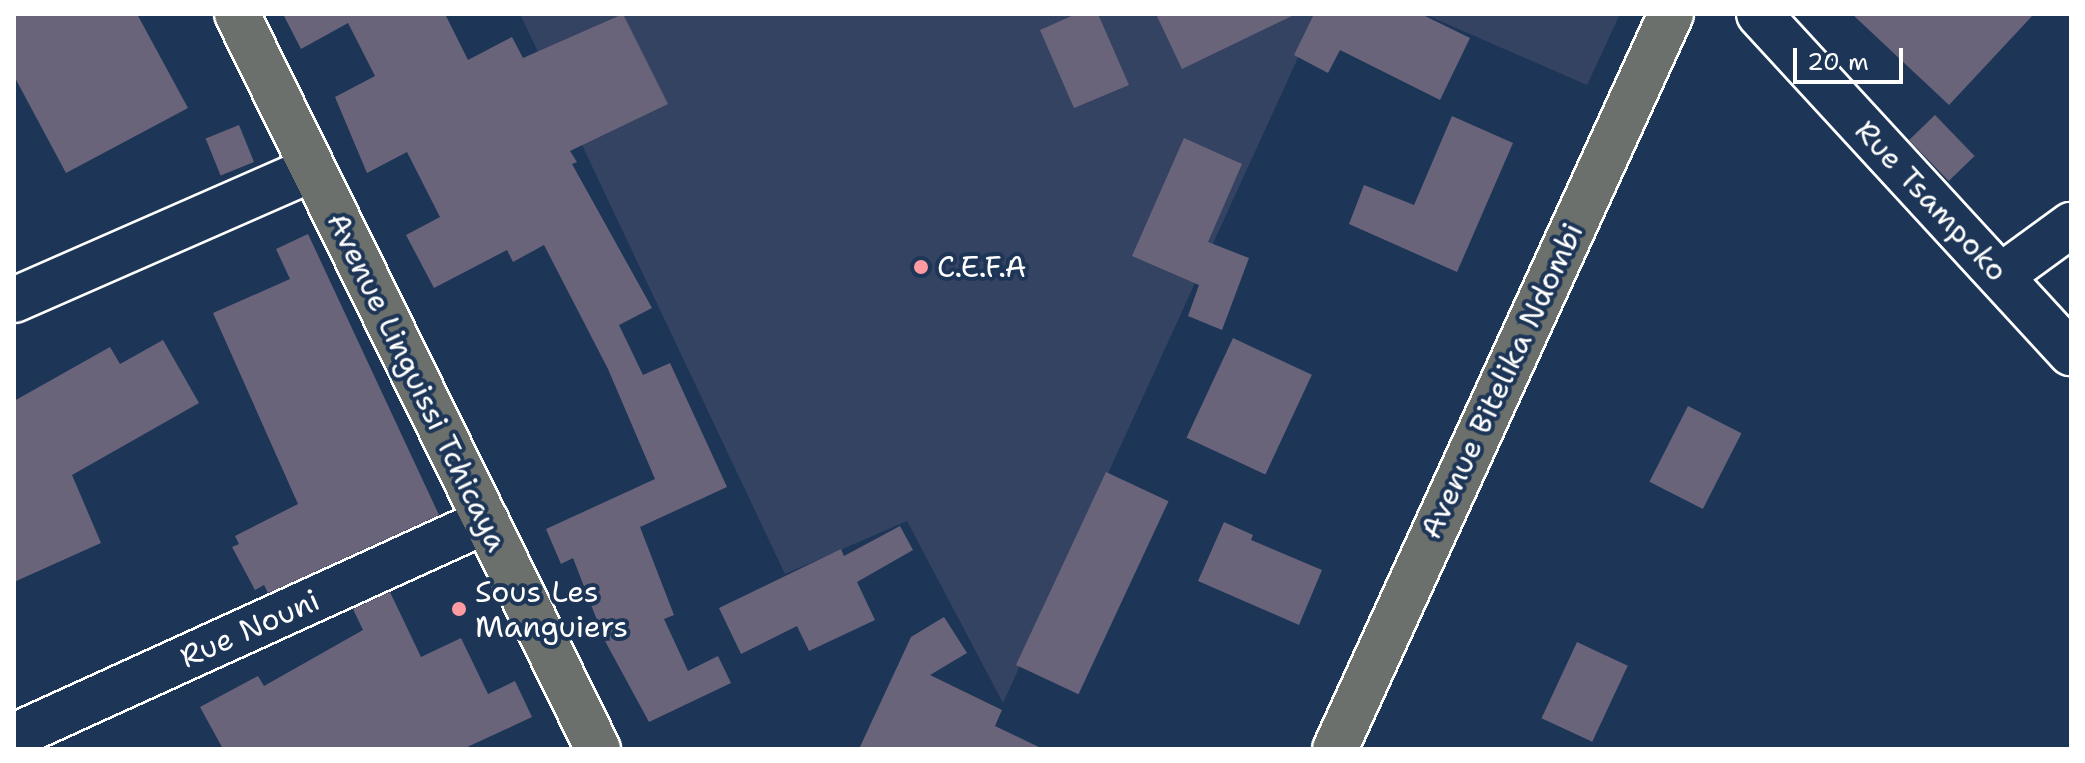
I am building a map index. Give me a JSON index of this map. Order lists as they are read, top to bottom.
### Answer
{
  "streets": {
    "main road": ["Avenue Bitelika Ndombi", "Avenue Linguissi Tchicaya"],
    "street": ["Rue Tsampoko", "Rue Nouni"]
  },
  "crossings": [
    ["Avenue Linguissi Tchicaya", "Rue Nouni"]
  ],
  "places": ["C.E.F.A", "Sous Les Manguiers"],
  "scale_bar": "20 m"
}
